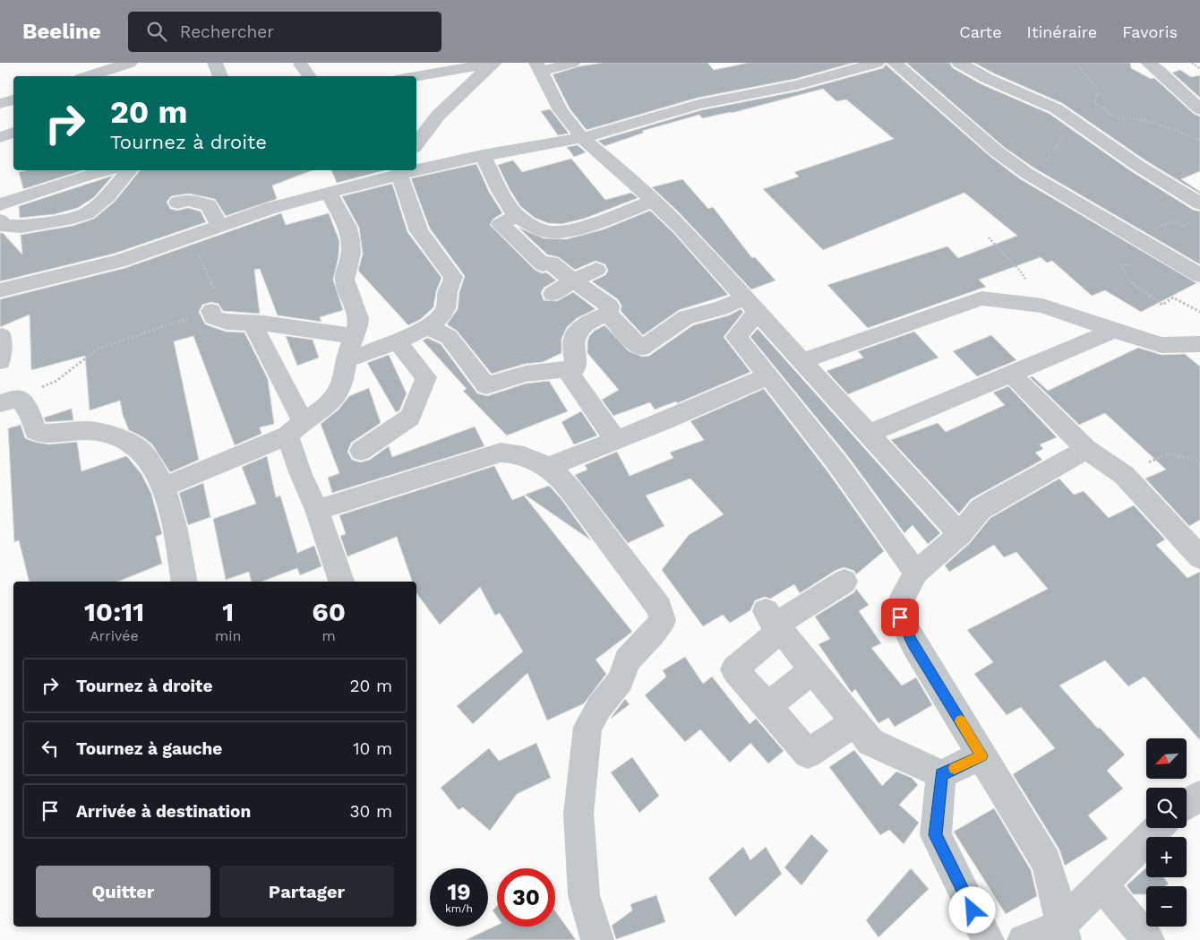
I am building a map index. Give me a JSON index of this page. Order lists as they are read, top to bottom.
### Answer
{
  "north": "bottom left",
  "page": {
    "header": "Beeline",
    "search": "Rechercher",
    "nav": ["Carte", "Itinéraire", "Favoris"],
    "turn": ["20 m", "Tournez à droite"],
    "eta": [
      "10:11",
      "Arrivée",
      "1",
      "min",
      "60",
      "m"
    ],
    "list": [
      {
        "name": "Tournez à droite",
        "value": "20 m"
      },
      {
        "name": "Tournez à gauche",
        "value": "10 m"
      },
      {
        "name": "Arrivée à destination",
        "value": "30 m"
      }
    ],
    "map_buttons": ["+", "−"],
    "buttons": ["Quitter", "Partager"],
    "speed": "19 km/h",
    "limit": "30"
  }
}
